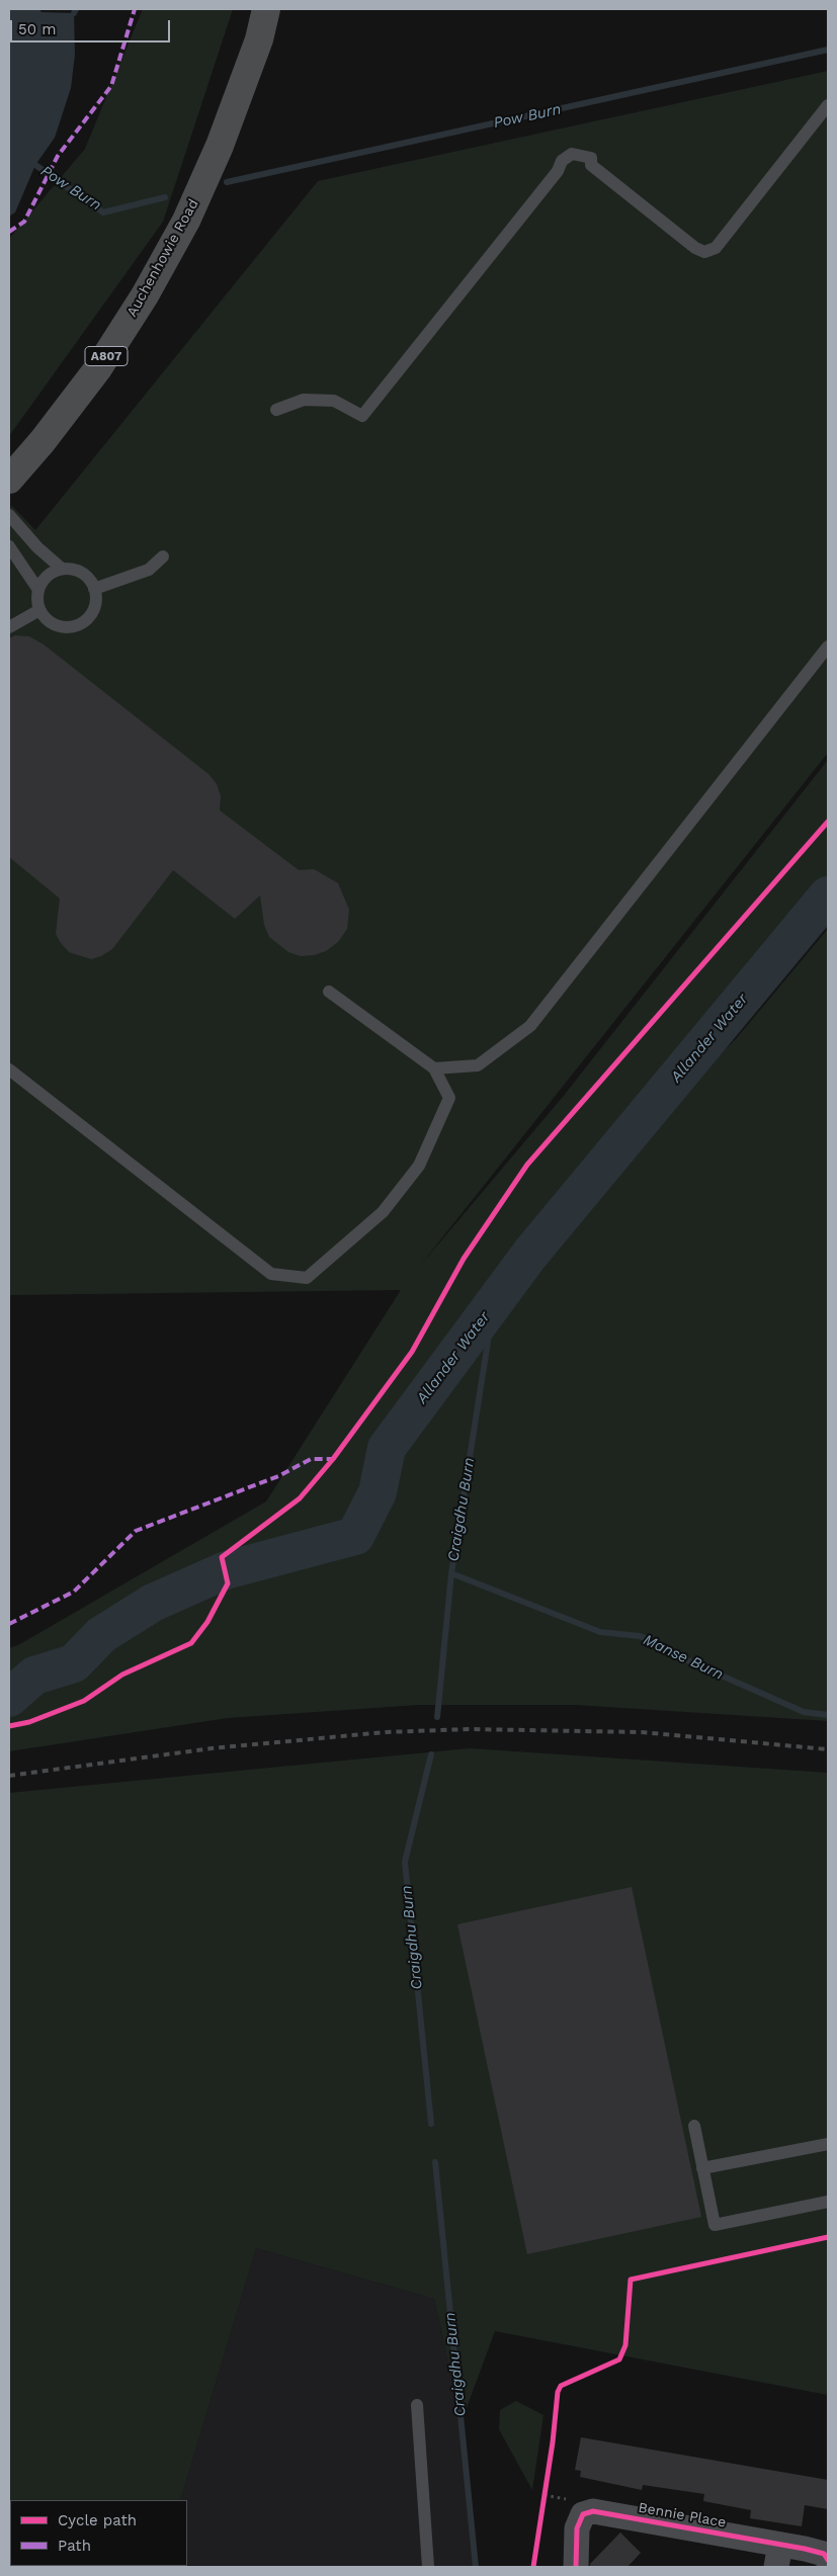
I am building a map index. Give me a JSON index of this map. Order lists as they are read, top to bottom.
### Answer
{
  "streets": {
    "main road": ["Auchenhowie Road", "A807"],
    "street": ["Bennie Place"]
  },
  "water": [
    "Pow Burn",
    "Allander Water",
    "Craigdhu Burn",
    "Manse Burn"
  ],
  "legend": ["Cycle path", "Path"],
  "scale_bar": "50 m"
}
